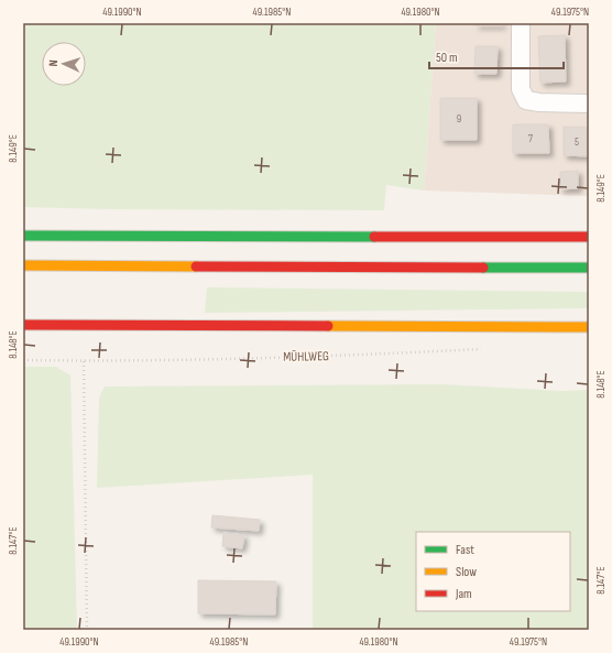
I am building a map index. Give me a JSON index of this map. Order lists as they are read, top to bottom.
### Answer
{
  "streets": {
    "path": ["MÜHLWEG"]
  },
  "house_numbers": ["9", "7", "5"],
  "legend": ["Fast", "Slow", "Jam"],
  "scale_bar": "50 m",
  "north": "left",
  "coordinates": [
    "49.1990°N",
    "49.1985°N",
    "49.1980°N",
    "49.1975°N",
    "8.149°E",
    "8.148°E",
    "8.147°E"
  ]
}
